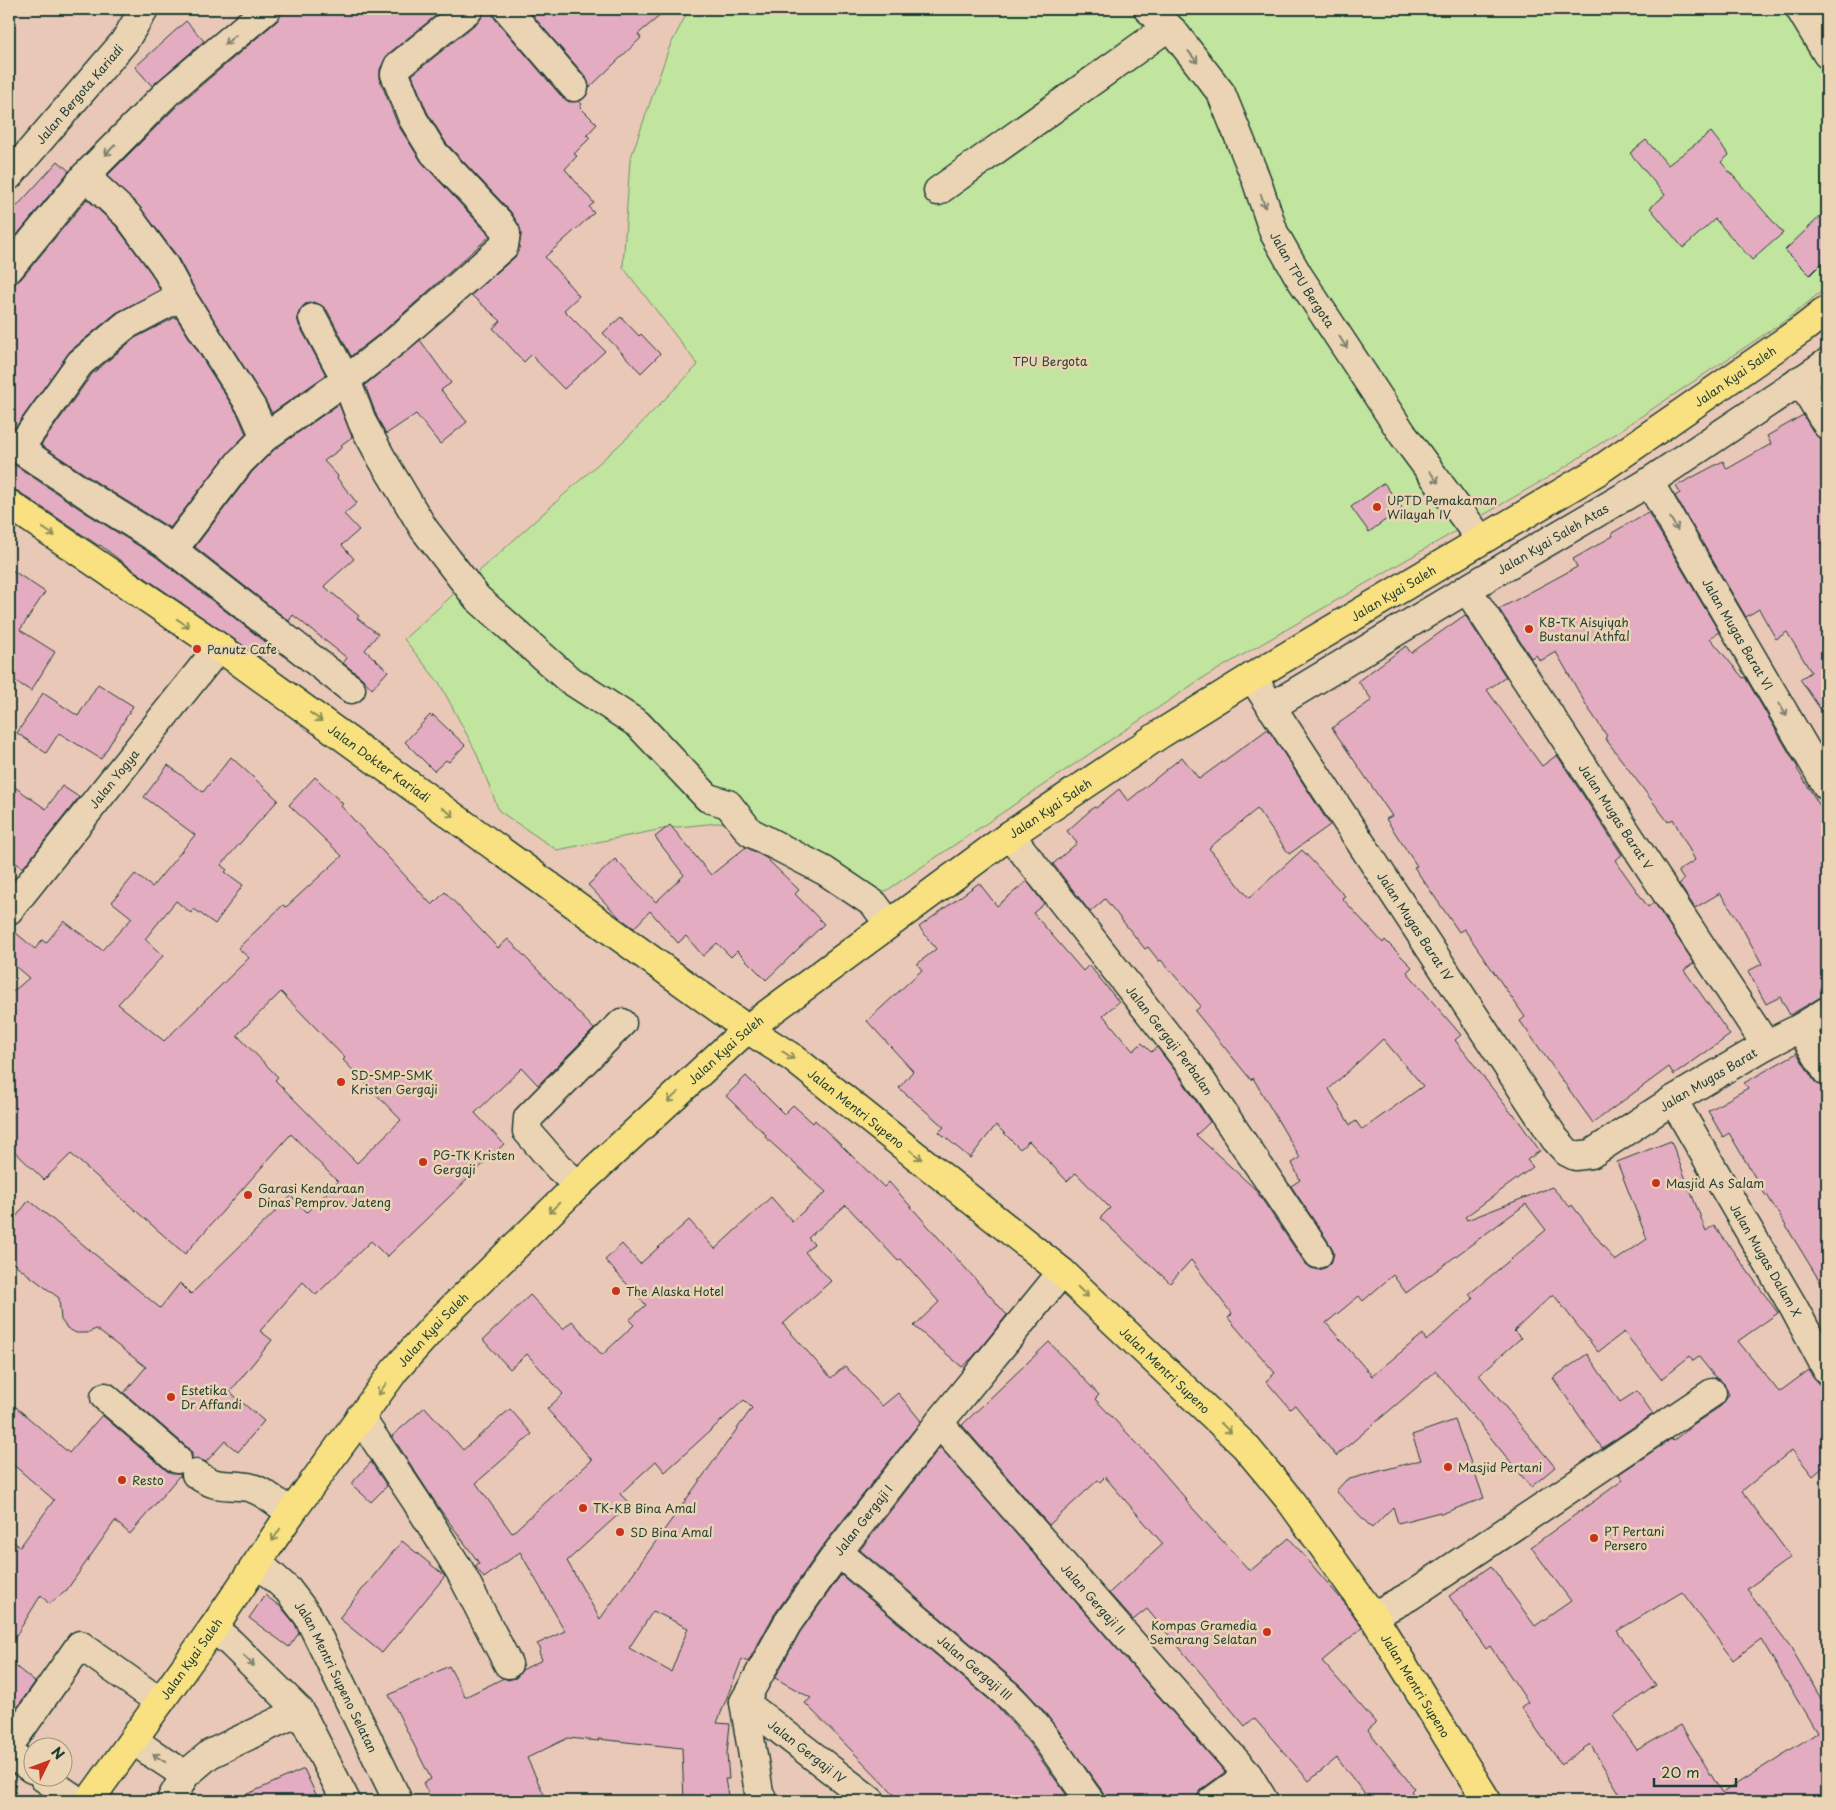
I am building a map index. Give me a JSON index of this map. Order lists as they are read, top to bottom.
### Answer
{
  "streets": {
    "main road": ["Jalan Kyai Saleh", "Jalan Dokter Kariadi", "Jalan Mentri Supeno"],
    "street": [
      "Jalan Bergota Kariadi",
      "Jalan TPU Bergota",
      "Jalan Kyai Saleh Atas",
      "Jalan Mugas Barat VI",
      "Jalan Yogya",
      "Jalan Mugas Barat V",
      "Jalan Mugas Barat IV",
      "Jalan Gergaji Perbalan",
      "Jalan Mugas Barat",
      "Jalan Mugas Dalam X",
      "Jalan Gergaji I",
      "Jalan Gergaji II",
      "Jalan Gergaji III",
      "Jalan Mentri Supeno Selatan",
      "Jalan Gergaji IV"
    ]
  },
  "crossings": [
    ["Jalan TPU Bergota", "Jalan Kyai Saleh"],
    ["Jalan Kyai Saleh", "Jalan Dokter Kariadi"],
    ["Jalan Kyai Saleh", "Jalan Mugas Barat IV"],
    ["Jalan Kyai Saleh", "Jalan Gergaji Perbalan"],
    ["Jalan Kyai Saleh", "Jalan Mentri Supeno"],
    ["Jalan Kyai Saleh", "Jalan Mentri Supeno Selatan"],
    ["Jalan Kyai Saleh Atas", "Jalan Mugas Barat VI"],
    ["Jalan Kyai Saleh Atas", "Jalan Mugas Barat V"],
    ["Jalan Kyai Saleh Atas", "Jalan Mugas Barat IV"],
    ["Jalan Dokter Kariadi", "Jalan Yogya"],
    ["Jalan Dokter Kariadi", "Jalan Mentri Supeno"],
    ["Jalan Mugas Barat V", "Jalan Mugas Barat"],
    ["Jalan Mugas Barat IV", "Jalan Mugas Barat"],
    ["Jalan Mugas Barat", "Jalan Mugas Dalam X"],
    ["Jalan Mentri Supeno", "Jalan Gergaji I"],
    ["Jalan Gergaji I", "Jalan Gergaji II"],
    ["Jalan Gergaji I", "Jalan Gergaji III"],
    ["Jalan Gergaji I", "Jalan Gergaji IV"]
  ],
  "one_way": [
    "Jalan TPU Bergota",
    "Jalan Mugas Barat VI",
    "Jalan Dokter Kariadi",
    "Jalan Mentri Supeno"
  ],
  "parks": ["TPU Bergota"],
  "places": [
    "UPTD Pemakaman Wilayah IV",
    "KB-TK Aisyiyah Bustanul Athfal",
    "Panutz Cafe",
    "SD-SMP-SMK Kristen Gergaji",
    "PG-TK Kristen Gergaji",
    "Masjid As Salam",
    "Garasi Kendaraan Dinas Pemprov. Jateng",
    "The Alaska Hotel",
    "Estetika Dr Affandi",
    "Masjid Pertani",
    "Resto",
    "TK-KB Bina Amal",
    "SD Bina Amal",
    "PT Pertani Persero",
    "Kompas Gramedia Semarang Selatan"
  ],
  "scale_bar": "20 m",
  "north": "top right"
}
